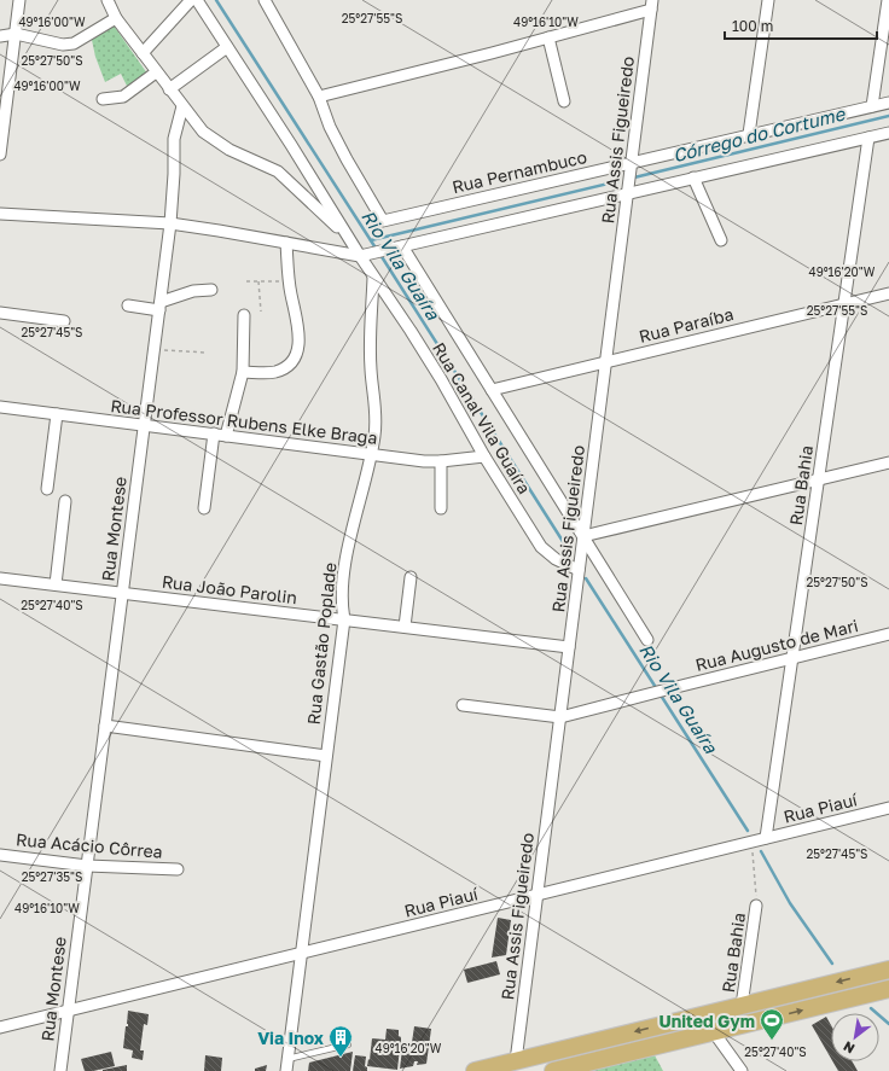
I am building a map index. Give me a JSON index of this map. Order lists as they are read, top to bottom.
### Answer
{
  "streets": {
    "street": [
      "Rua Assis Figueiredo",
      "Rua Pernambuco",
      "Rua Paraíba",
      "Rua Canal Vila Guaíra",
      "Rua Professor Rubens Elke Braga",
      "Rua Bahia",
      "Rua Montese",
      "Rua João Parolin",
      "Rua Gastão Poplade",
      "Rua Augusto de Mari",
      "Rua Piauí",
      "Rua Acácio Côrrea"
    ]
  },
  "crossings": [
    ["Rua Assis Figueiredo", "Rua Pernambuco"],
    ["Rua Assis Figueiredo", "Rua Paraíba"],
    ["Rua Assis Figueiredo", "Rua Canal Vila Guaíra"],
    ["Rua Assis Figueiredo", "Rua João Parolin"],
    ["Rua Assis Figueiredo", "Rua Augusto de Mari"],
    ["Rua Assis Figueiredo", "Rua Piauí"],
    ["Rua Paraíba", "Rua Canal Vila Guaíra"],
    ["Rua Paraíba", "Rua Bahia"],
    ["Rua Canal Vila Guaíra", "Rua Professor Rubens Elke Braga"],
    ["Rua Canal Vila Guaíra", "Rua Gastão Poplade"],
    ["Rua Professor Rubens Elke Braga", "Rua Montese"],
    ["Rua Professor Rubens Elke Braga", "Rua Gastão Poplade"],
    ["Rua Bahia", "Rua Augusto de Mari"],
    ["Rua Bahia", "Rua Piauí"],
    ["Rua Montese", "Rua João Parolin"],
    ["Rua Montese", "Rua Piauí"],
    ["Rua Montese", "Rua Acácio Côrrea"],
    ["Rua João Parolin", "Rua Gastão Poplade"],
    ["Rua Gastão Poplade", "Rua Piauí"]
  ],
  "water": ["Córrego do Cortume", "Rio Vila Guaíra"],
  "places": {
    "sports": ["United Gym"],
    "building": ["Via Inox"]
  },
  "scale_bar": "100 m",
  "north": "bottom left",
  "coordinates": [
    "25°27'55\"S",
    "49°16'00\"W",
    "49°16'10\"W",
    "25°27'50\"S",
    "49°16'20\"W",
    "25°27'45\"S",
    "25°27'40\"S",
    "25°27'35\"S"
  ]
}
